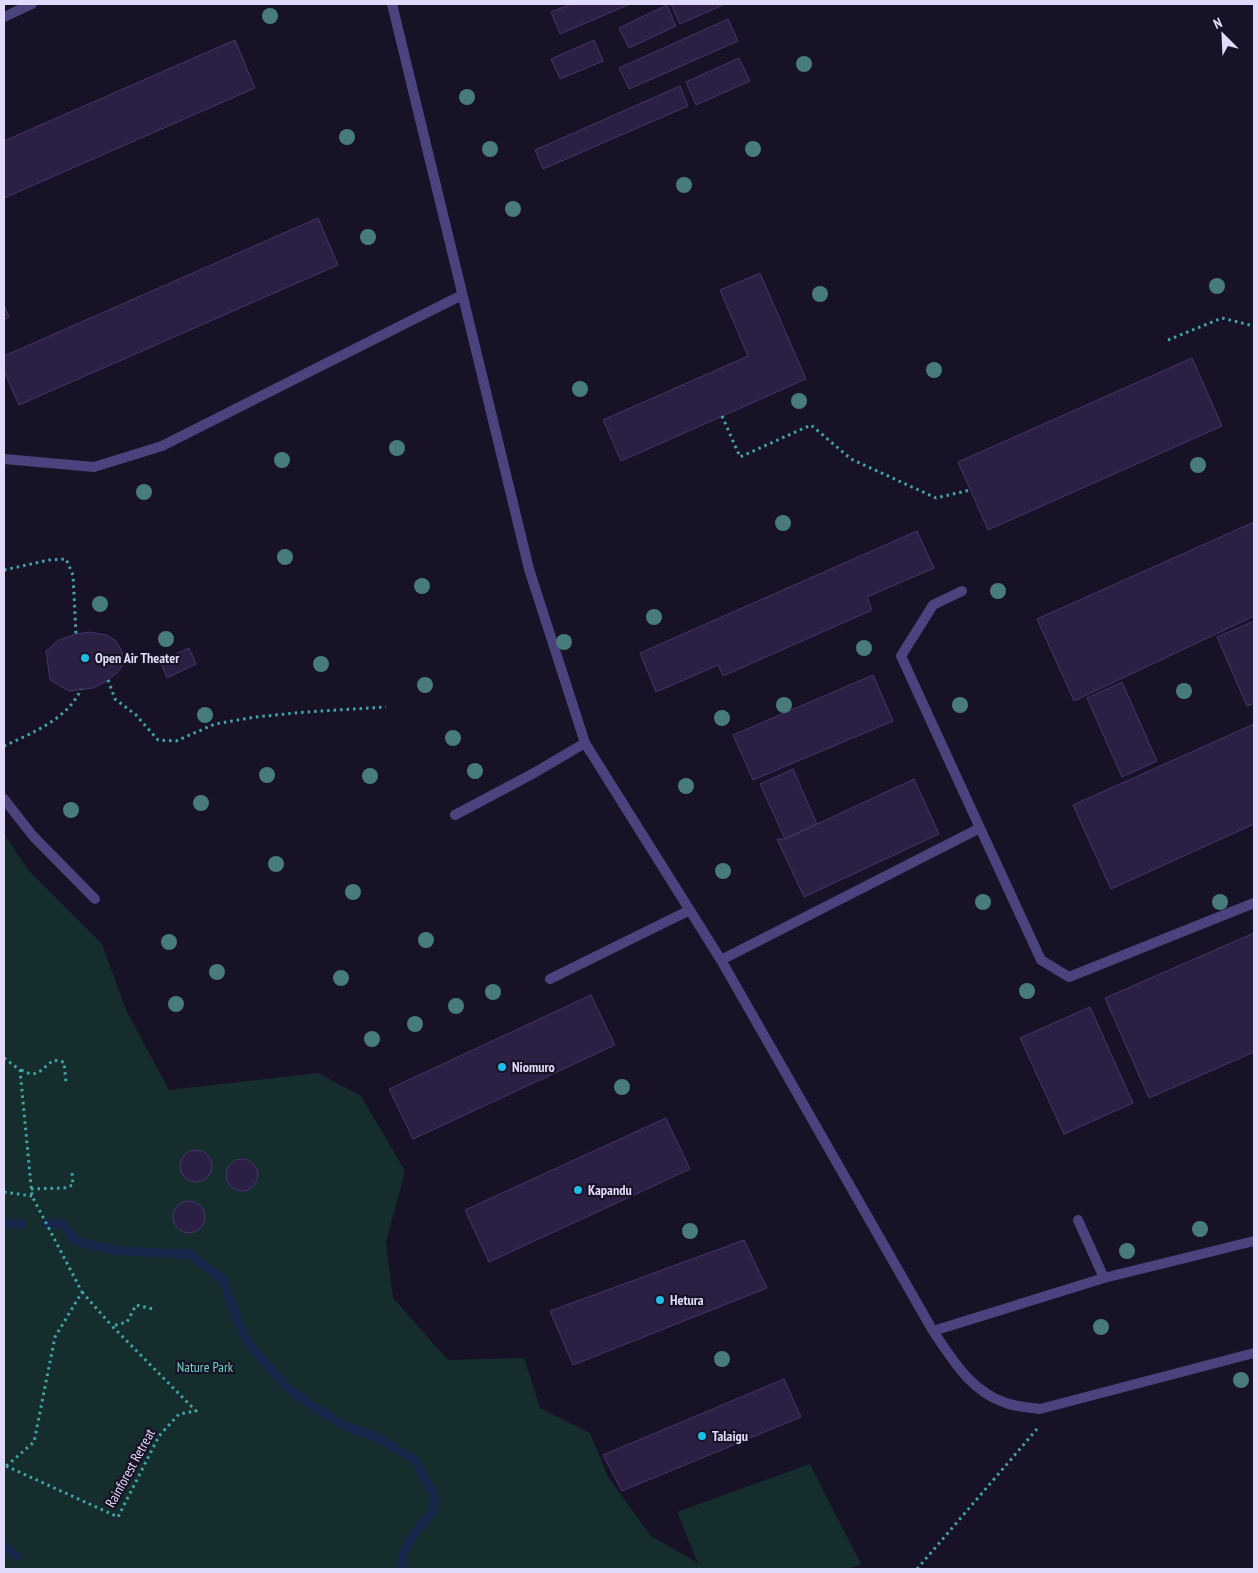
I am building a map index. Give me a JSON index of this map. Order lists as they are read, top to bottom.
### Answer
{
  "streets": {
    "path": ["Rainforest Retreat"]
  },
  "parks": ["Nature Park"],
  "places": [
    "Open Air Theater",
    "Niomuro",
    "Kapandu",
    "Hetura",
    "Talaigu"
  ],
  "north": "top left"
}
